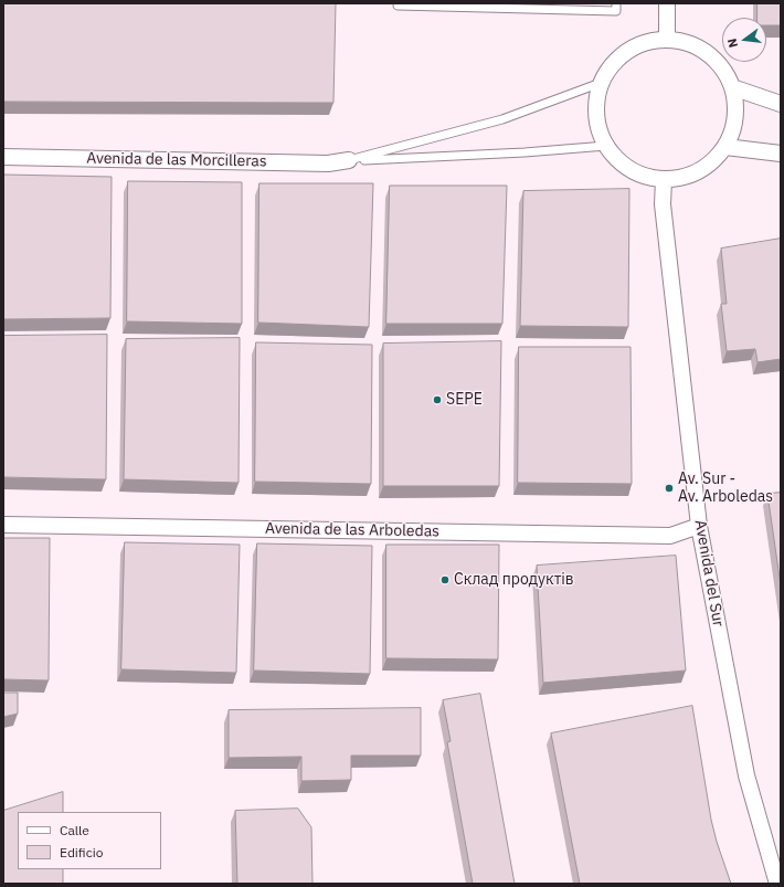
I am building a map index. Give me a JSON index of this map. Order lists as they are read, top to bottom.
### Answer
{
  "streets": {
    "street": ["Avenida de las Morcilleras", "Avenida de las Arboledas", "Avenida del Sur"]
  },
  "crossings": [
    ["Avenida de las Arboledas", "Avenida del Sur"]
  ],
  "places": ["SEPE", "Av. Sur - Av. Arboledas", "Склад продуктів"],
  "legend": ["Calle", "Edificio"],
  "north": "left"
}
